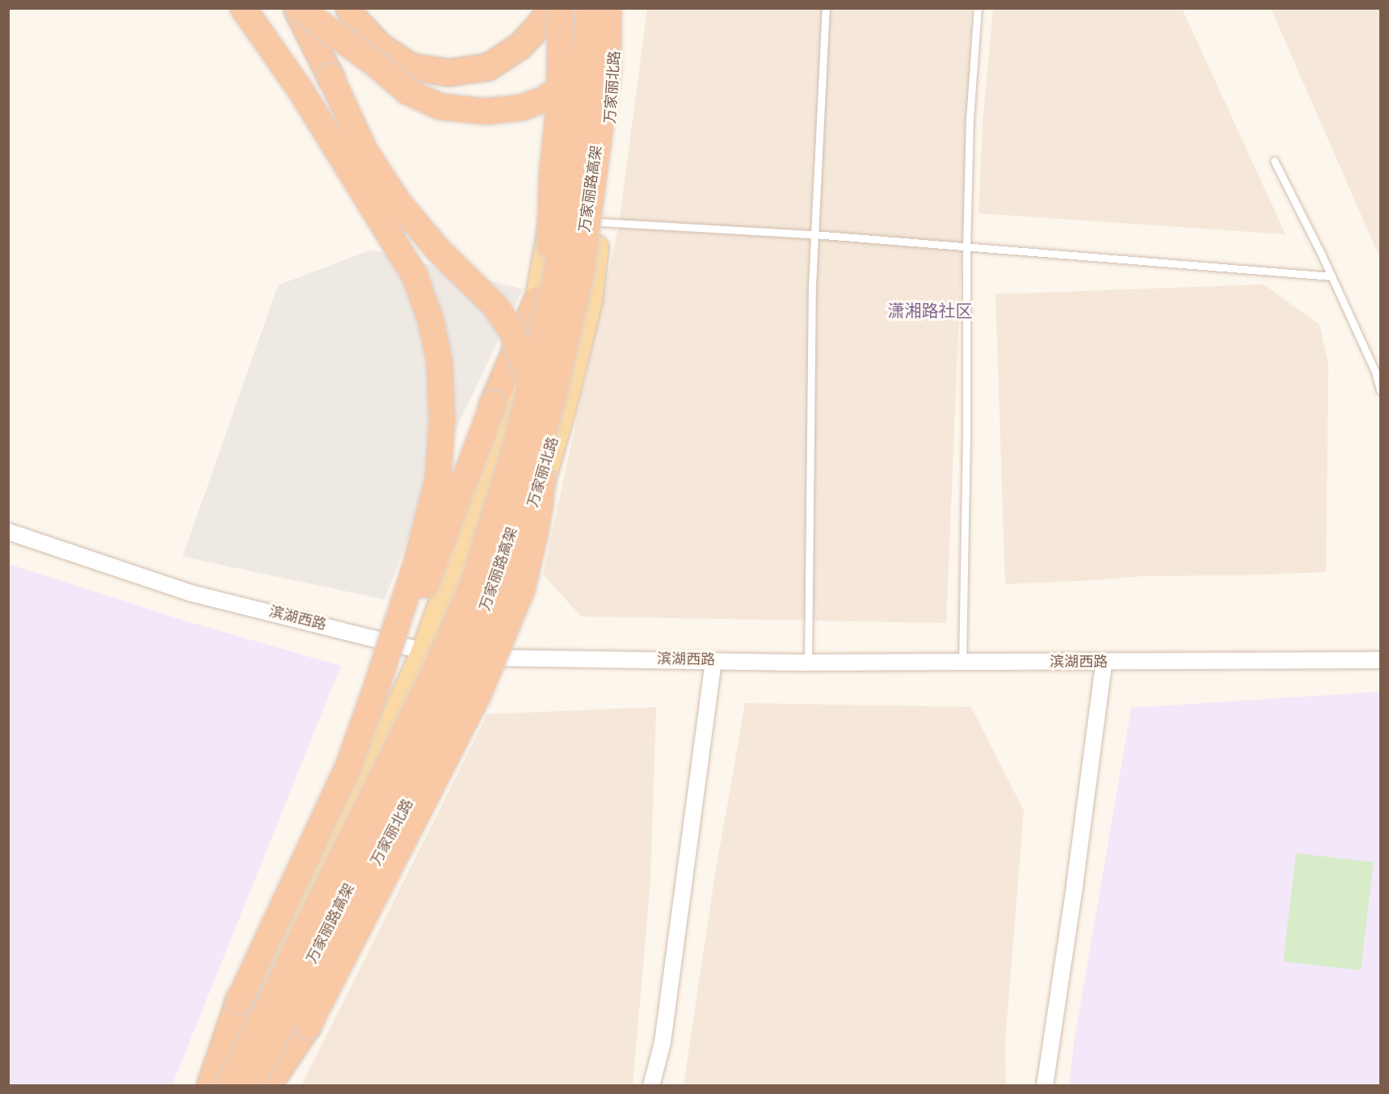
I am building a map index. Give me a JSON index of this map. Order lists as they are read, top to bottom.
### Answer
{
  "streets": {
    "highway": ["万家丽路高架"],
    "main road": ["万家丽北路"],
    "street": ["滨湖西路"]
  },
  "crossings": [
    ["万家丽北路", "滨湖西路"]
  ],
  "districts": ["潇湘路社区"]
}
